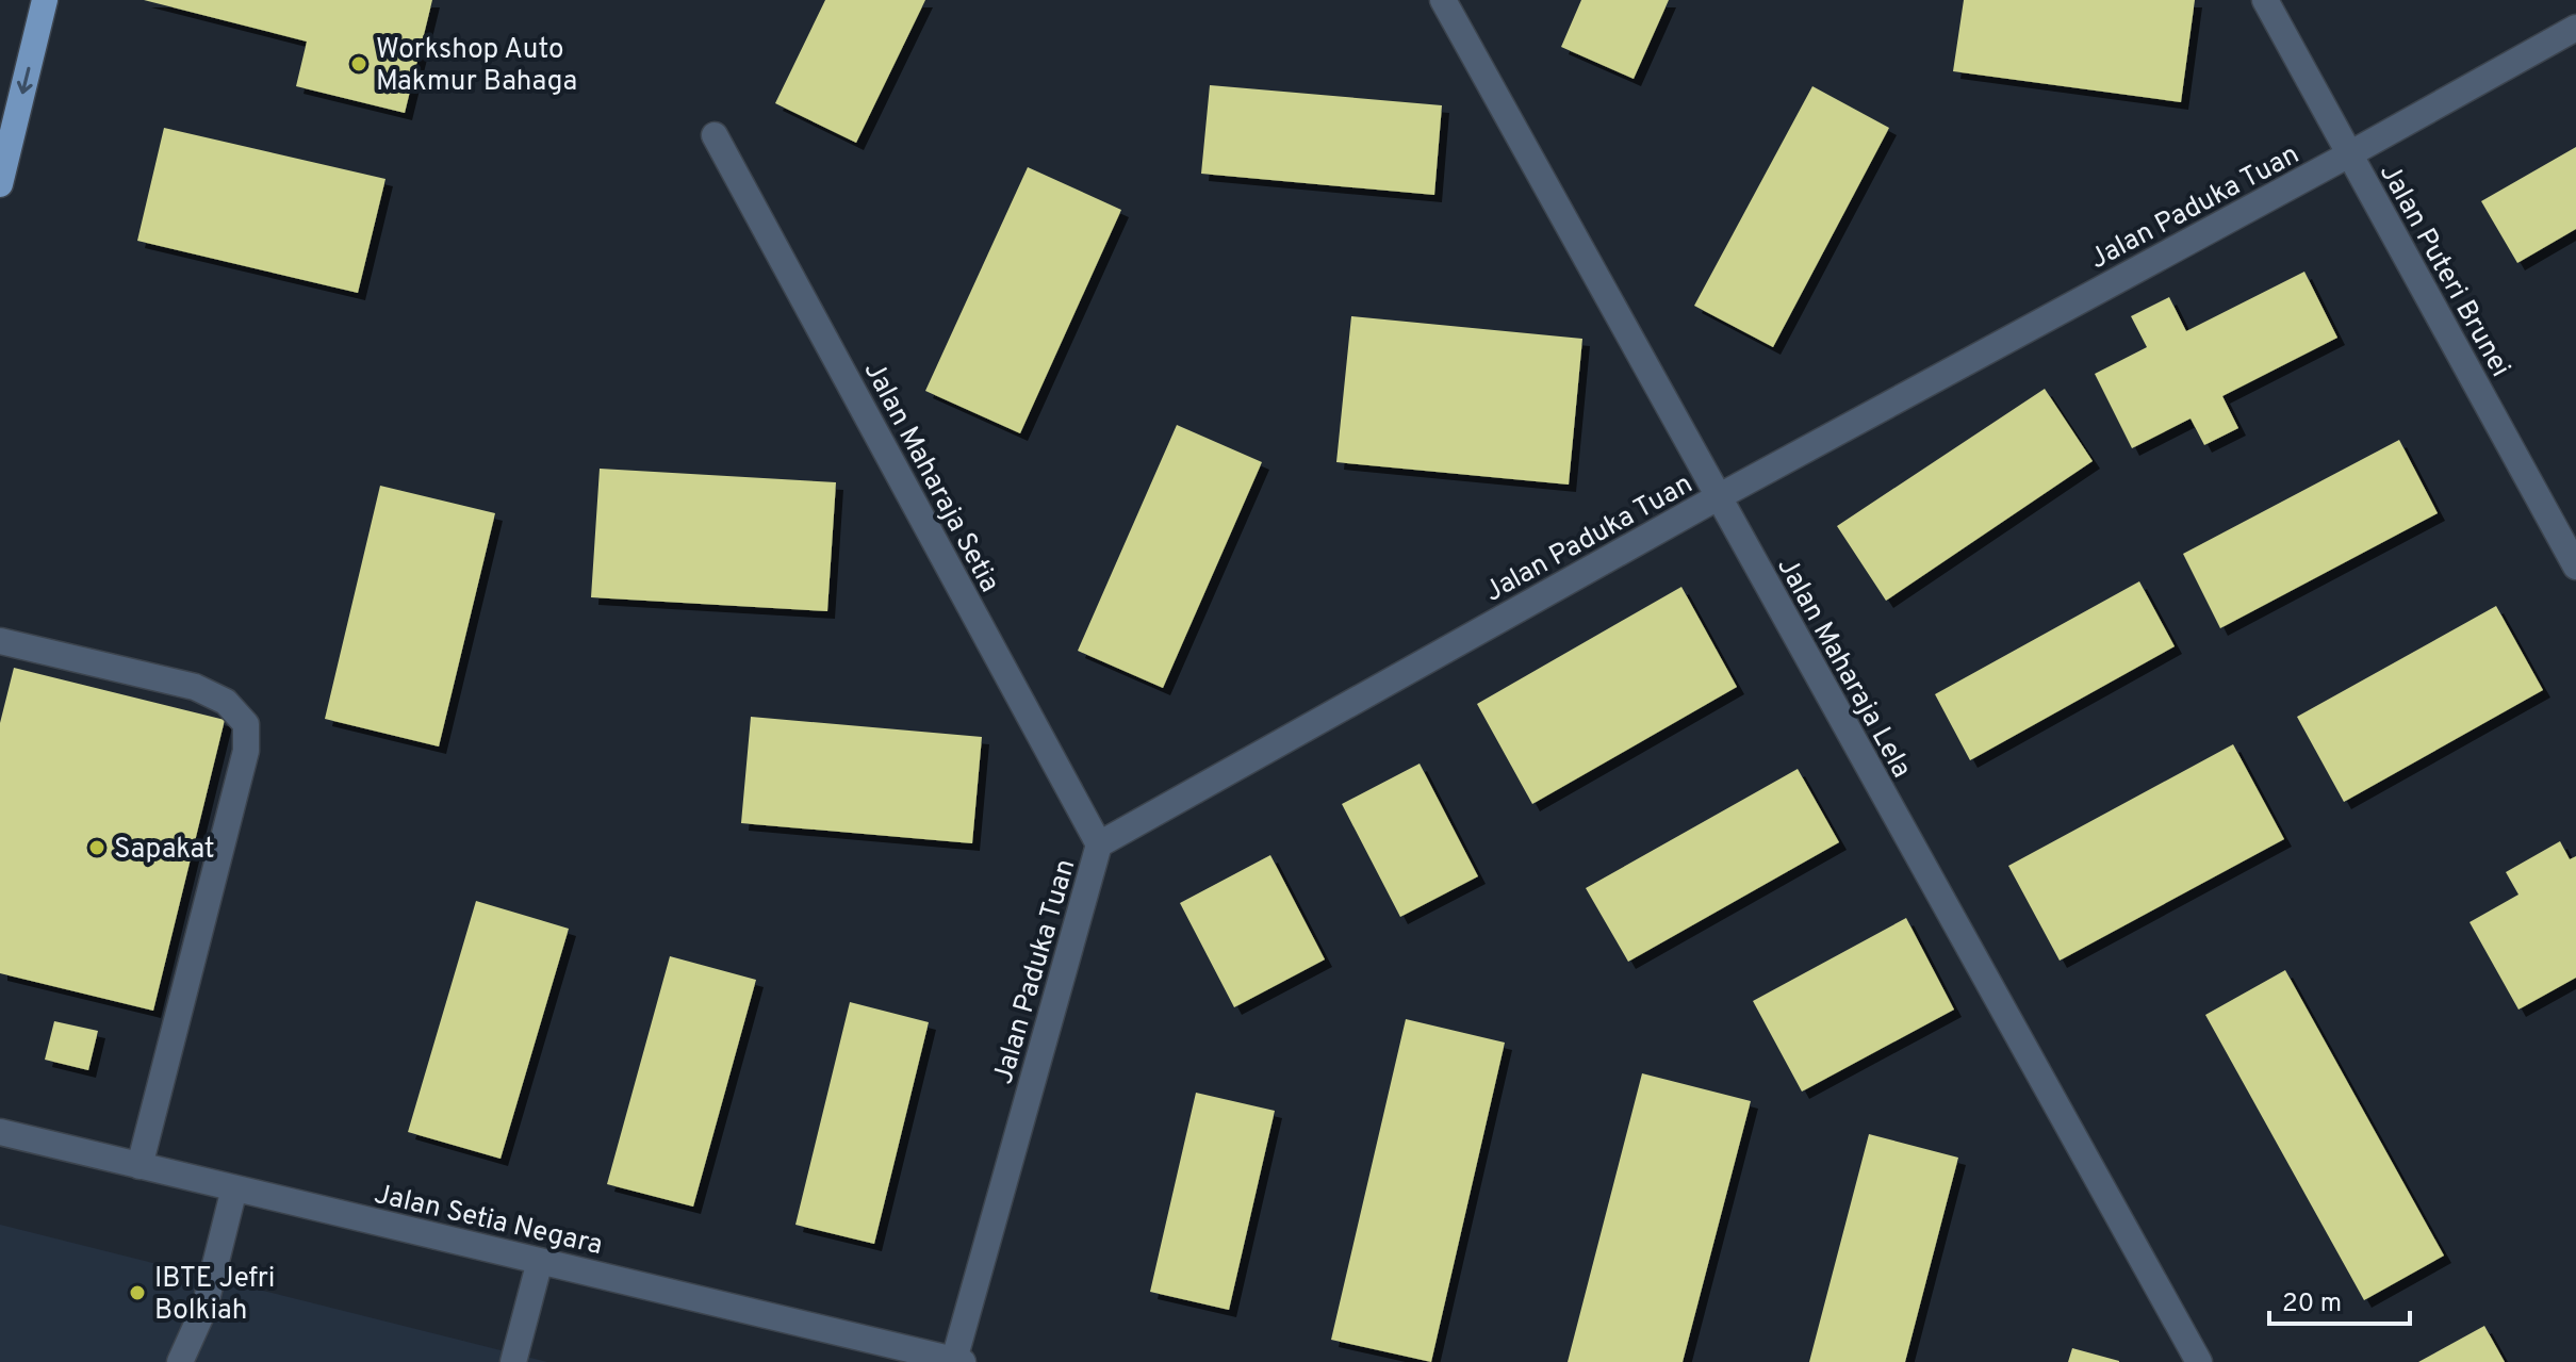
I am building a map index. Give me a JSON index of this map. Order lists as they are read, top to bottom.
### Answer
{
  "streets": {
    "street": [
      "Jalan Paduka Tuan",
      "Jalan Puteri Brunei",
      "Jalan Maharaja Setia",
      "Jalan Maharaja Lela",
      "Jalan Setia Negara"
    ]
  },
  "crossings": [
    ["Jalan Paduka Tuan", "Jalan Puteri Brunei"],
    ["Jalan Paduka Tuan", "Jalan Maharaja Setia"],
    ["Jalan Paduka Tuan", "Jalan Maharaja Lela"],
    ["Jalan Paduka Tuan", "Jalan Setia Negara"]
  ],
  "places": ["Workshop Auto Makmur Bahaga", "Sapakat", "IBTE Jefri Bolkiah"],
  "scale_bar": "20 m"
}
